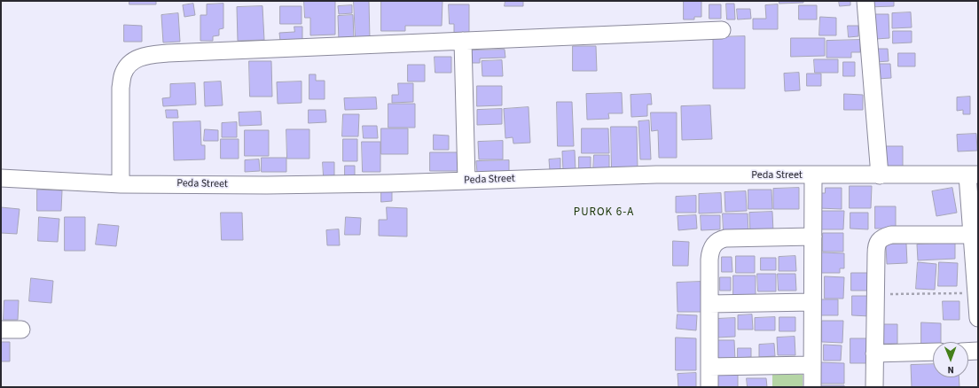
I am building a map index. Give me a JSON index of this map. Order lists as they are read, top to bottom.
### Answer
{
  "streets": {
    "street": ["Peda Street"]
  },
  "districts": ["PUROK 6-A"],
  "north": "bottom"
}
